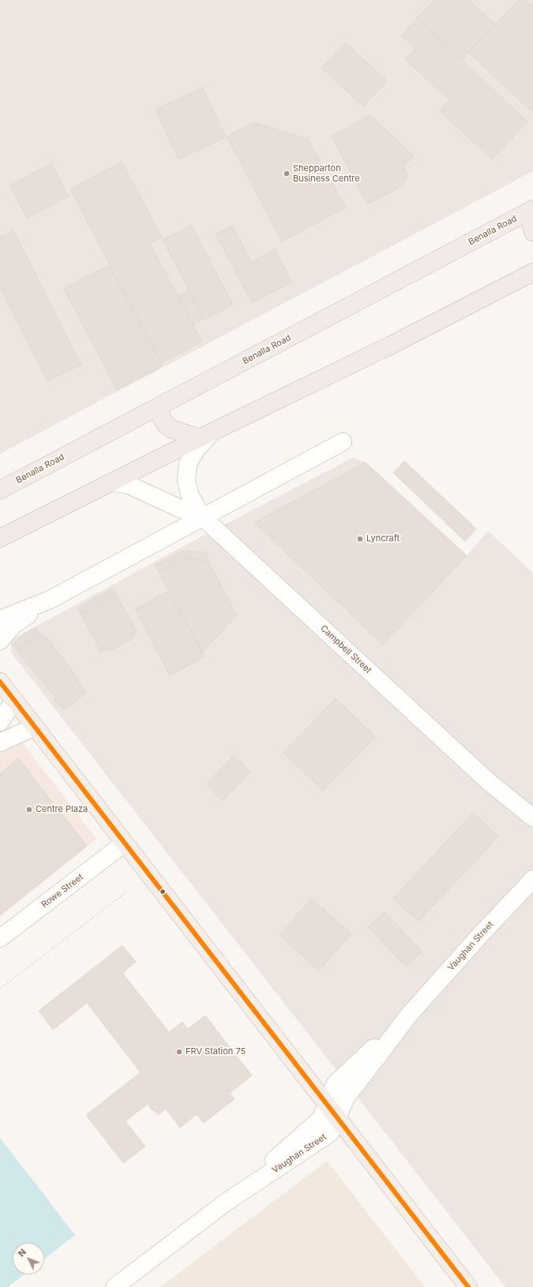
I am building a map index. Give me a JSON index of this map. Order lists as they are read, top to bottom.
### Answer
{
  "streets": {
    "highway": ["Benalla Road"],
    "street": ["Campbell Street", "Rowe Street", "Vaughan Street"]
  },
  "places": [
    "Shepparton Business Centre",
    "Lyncraft",
    "Centre Plaza",
    "FRV Station 75"
  ],
  "north": "top left"
}
